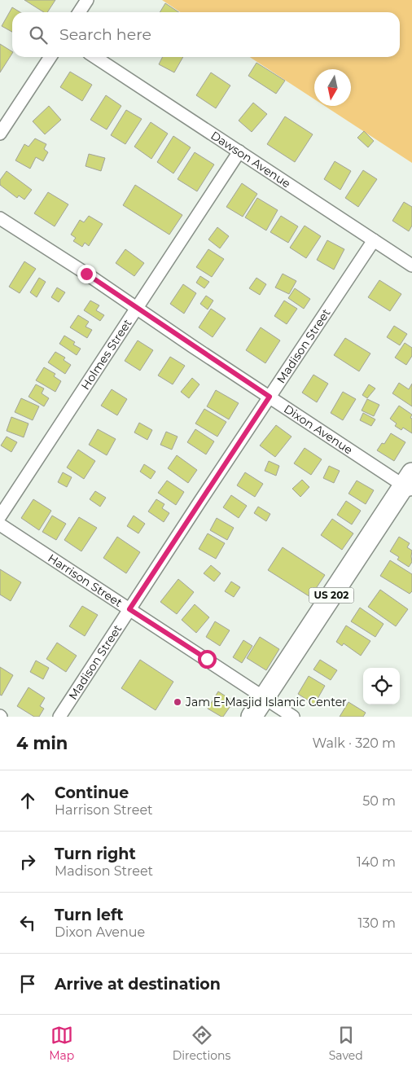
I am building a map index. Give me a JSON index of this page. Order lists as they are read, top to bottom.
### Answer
{
  "streets": {
    "main road": ["US 202"],
    "street": [
      "Dawson Avenue",
      "Madison Street",
      "Holmes Street",
      "Dixon Avenue",
      "Harrison Street"
    ]
  },
  "crossings": [
    ["Dawson Avenue", "Madison Street"],
    ["Dawson Avenue", "Holmes Street"],
    ["Madison Street", "Dixon Avenue"],
    ["Madison Street", "Harrison Street"],
    ["Holmes Street", "Dixon Avenue"],
    ["Dixon Avenue", "US 202"],
    ["Harrison Street", "US 202"]
  ],
  "places": ["Jam E-Masjid Islamic Center"],
  "north": "bottom",
  "page": {
    "search": "Search here",
    "heading": ["4 min", "Walk · 320 m"],
    "list": [
      ["Continue", "Harrison Street", "50 m"],
      ["Turn right", "Madison Street", "140 m"],
      ["Turn left", "Dixon Avenue", "130 m"],
      "Arrive at destination"
    ],
    "nav": ["Map", "Directions", "Saved"]
  }
}
